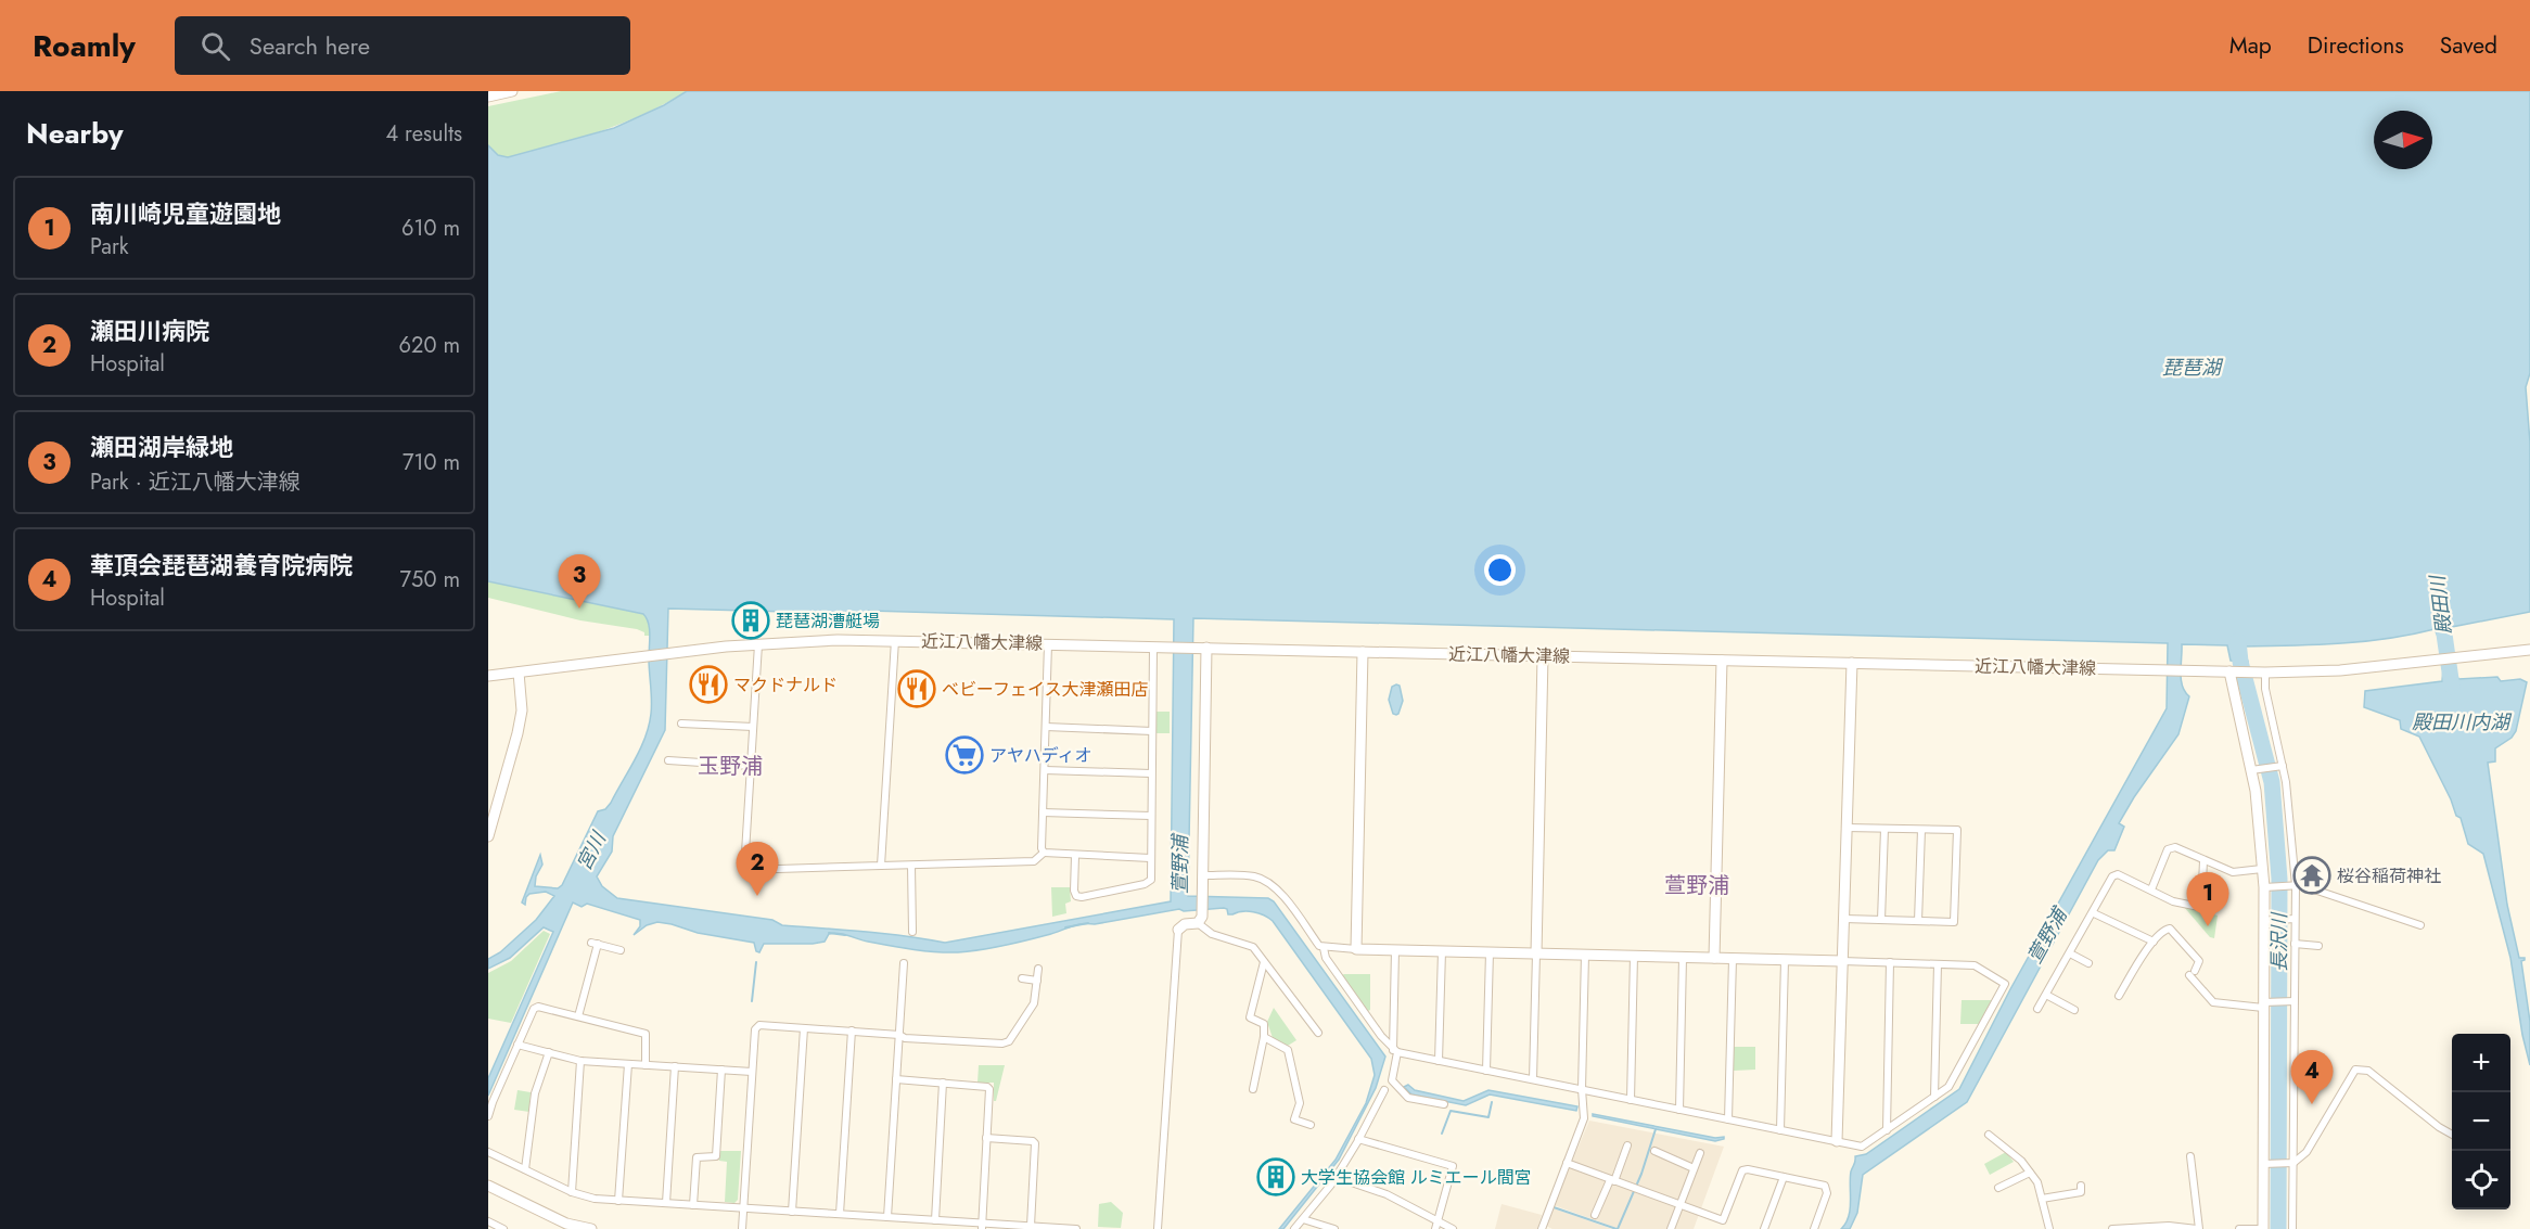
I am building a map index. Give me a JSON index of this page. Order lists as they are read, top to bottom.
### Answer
{
  "streets": {
    "street": ["近江八幡大津線"]
  },
  "districts": ["玉野浦", "萱野浦"],
  "water": [
    "琵琶湖",
    "殿田川",
    "殿田川内湖",
    "宮川",
    "萱野浦",
    "長沢川"
  ],
  "places": {
    "building": ["琵琶湖漕艇場", "大学生協会館 ルミエール間宮"],
    "restaurant": ["マクドナルド", "ベビーフェイス大津瀬田店"],
    "supermarket": ["アヤハディオ"],
    "temple": ["桜谷稲荷神社"]
  },
  "north": "right",
  "page": {
    "header": "Roamly",
    "search": "Search here",
    "nav": ["Map", "Directions", "Saved"],
    "heading": ["Nearby", "4 results"],
    "list": [
      {
        "mark": "1",
        "name": "南川崎児童遊園地",
        "note": "Park",
        "value": "610 m"
      },
      {
        "mark": "2",
        "name": "瀬田川病院",
        "note": "Hospital",
        "value": "620 m"
      },
      {
        "mark": "3",
        "name": "瀬田湖岸緑地",
        "note": "Park · 近江八幡大津線",
        "value": "710 m"
      },
      {
        "mark": "4",
        "name": "華頂会琵琶湖養育院病院",
        "note": "Hospital",
        "value": "750 m"
      }
    ],
    "pins": [
      "3",
      "2",
      "1",
      "4"
    ],
    "map_buttons": ["+", "−"]
  }
}
